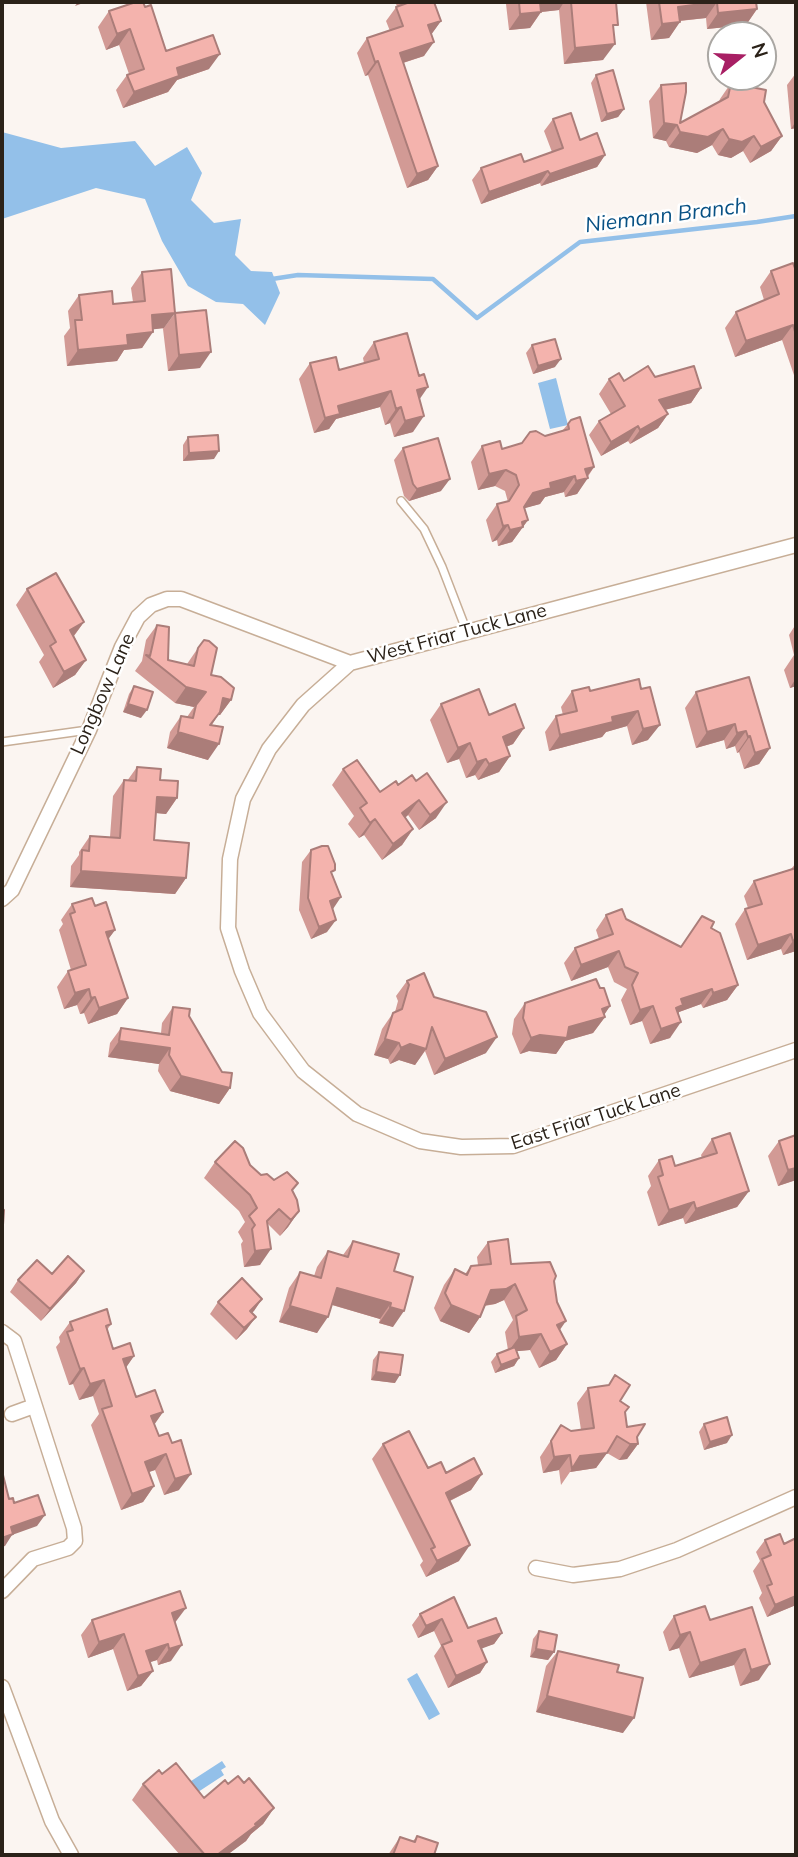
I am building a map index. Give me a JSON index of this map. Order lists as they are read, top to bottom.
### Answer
{
  "streets": {
    "street": ["West Friar Tuck Lane", "Longbow Lane", "East Friar Tuck Lane"]
  },
  "crossings": [
    ["West Friar Tuck Lane", "Longbow Lane"],
    ["West Friar Tuck Lane", "East Friar Tuck Lane"]
  ],
  "water": ["Niemann Branch"],
  "north": "right"
}
